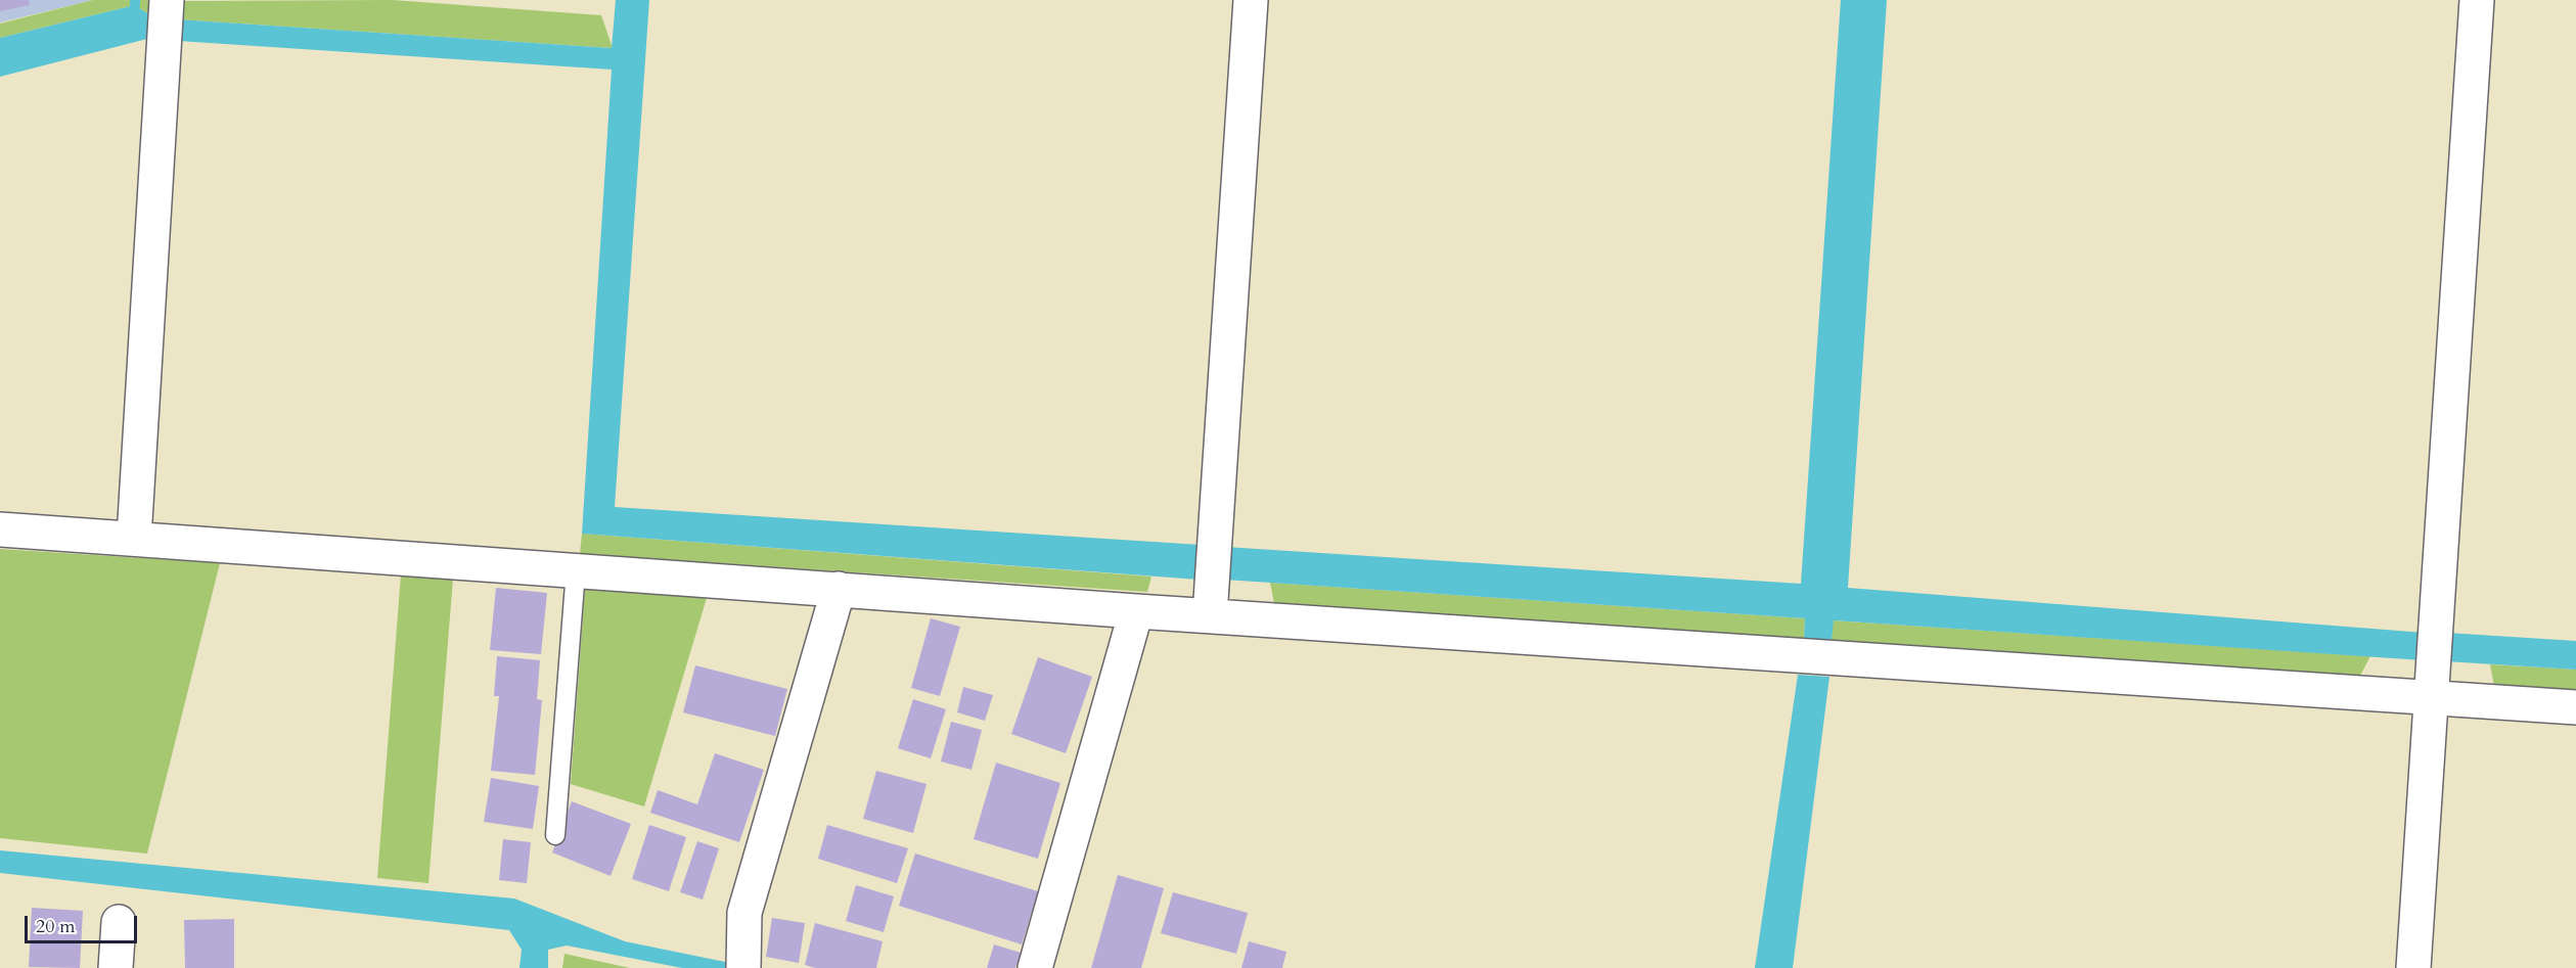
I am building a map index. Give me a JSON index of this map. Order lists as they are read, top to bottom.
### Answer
{
  "scale_bar": "20 m"
}
